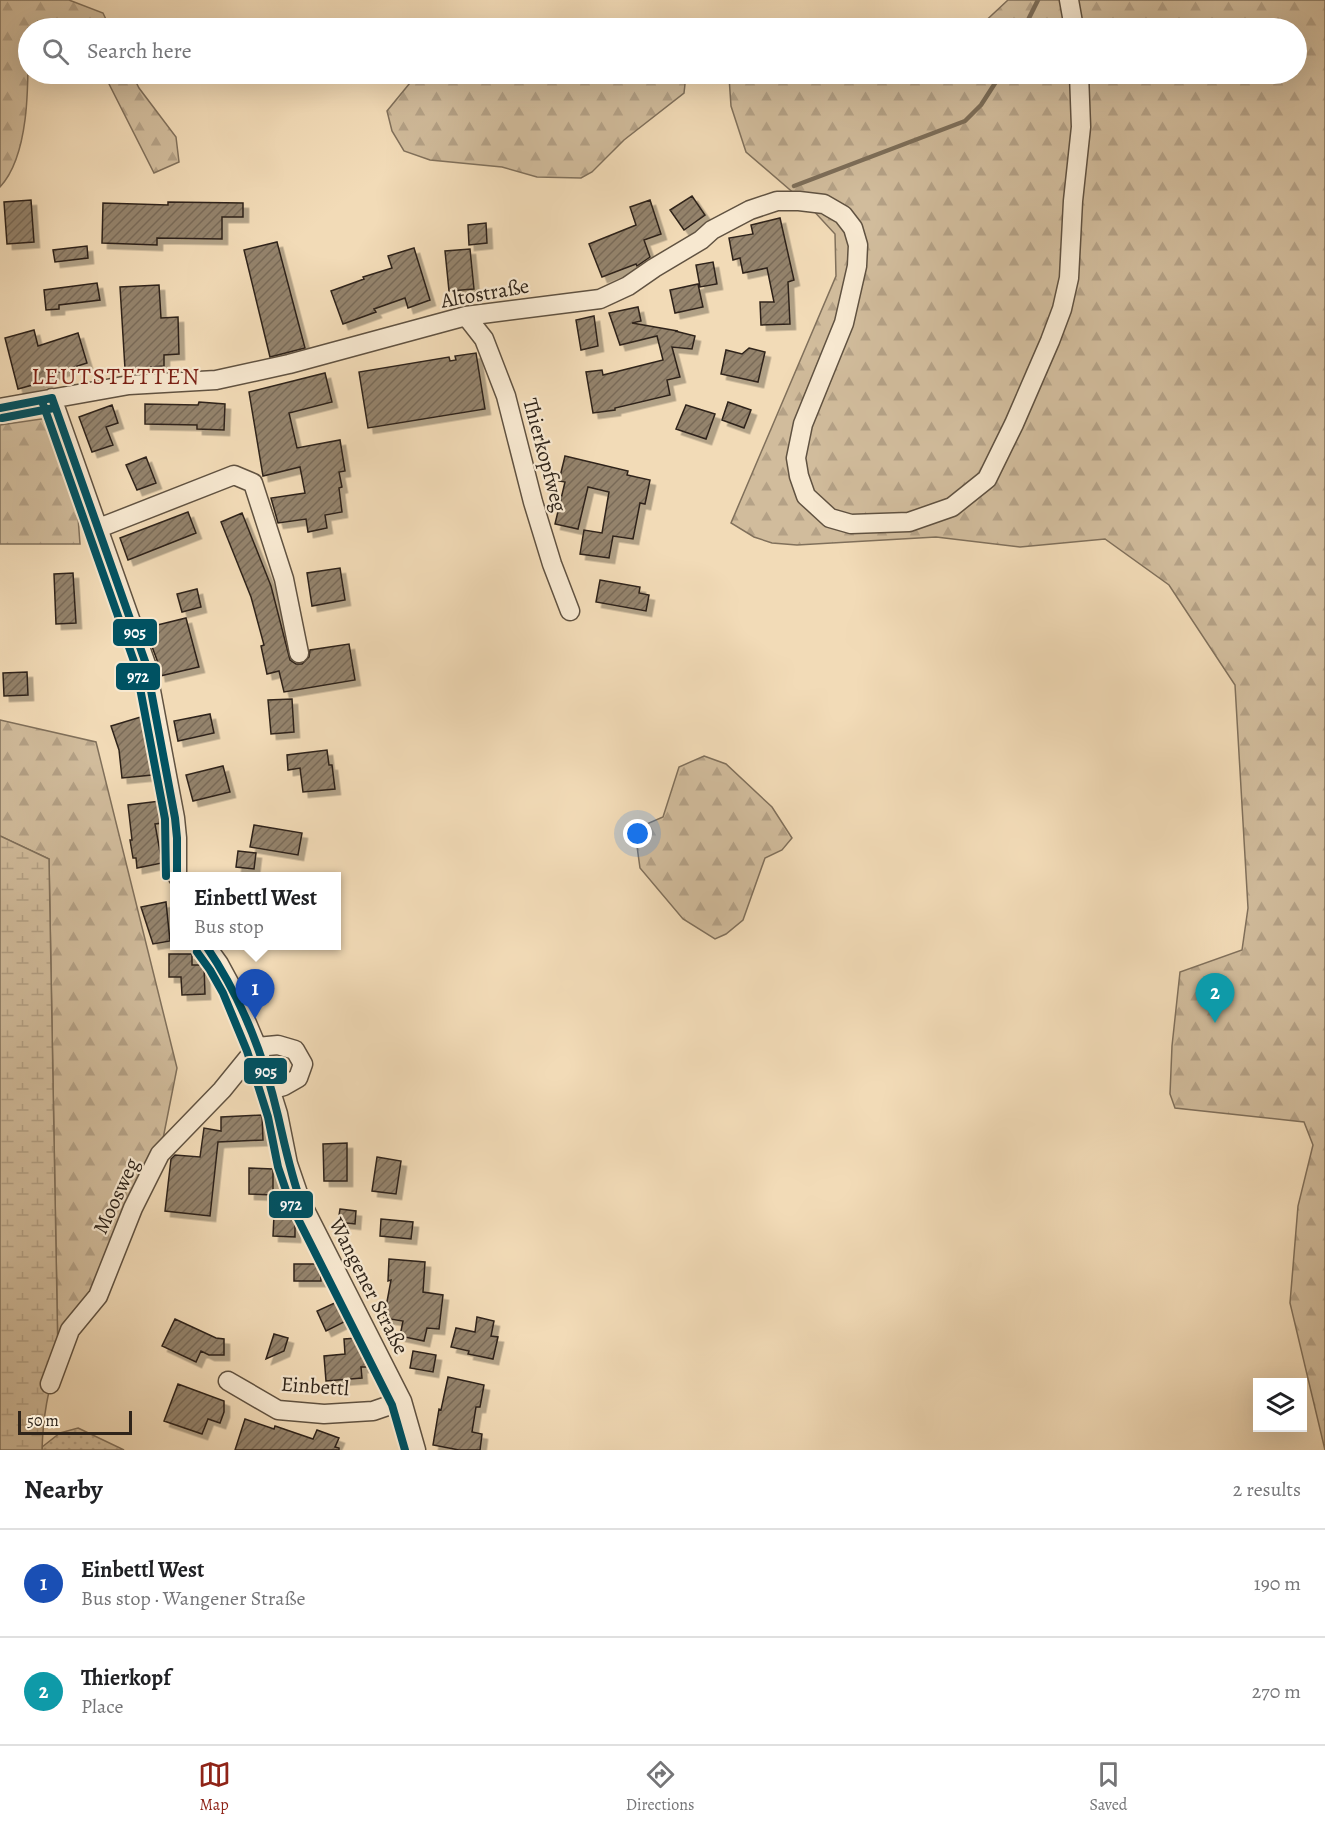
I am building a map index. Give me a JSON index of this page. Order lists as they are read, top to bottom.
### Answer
{
  "streets": {
    "street": [
      "Altostraße",
      "Thierkopfweg",
      "Moosweg",
      "Wangener Straße",
      "Einbettl"
    ]
  },
  "crossings": [
    ["Altostraße", "Thierkopfweg"],
    ["Moosweg", "Wangener Straße"],
    ["Wangener Straße", "Einbettl"]
  ],
  "districts": ["LEUTSTETTEN"],
  "lines": ["transit line 905", "transit line 972"],
  "scale_bar": "50 m",
  "page": {
    "search": "Search here",
    "popup": ["Einbettl West", "Bus stop"],
    "pins": ["1", "2"],
    "scale": "50 m",
    "heading": ["Nearby", "2 results"],
    "list": [
      {
        "mark": "1",
        "name": "Einbettl West",
        "note": "Bus stop · Wangener Straße",
        "value": "190 m"
      },
      {
        "mark": "2",
        "name": "Thierkopf",
        "note": "Place",
        "value": "270 m"
      }
    ],
    "nav": ["Map", "Directions", "Saved"]
  }
}
